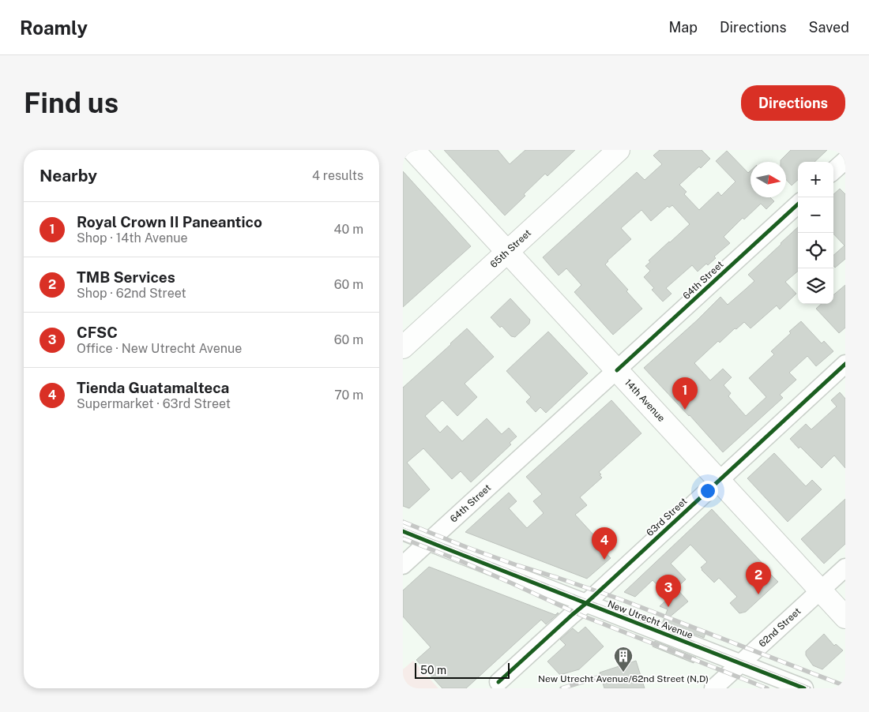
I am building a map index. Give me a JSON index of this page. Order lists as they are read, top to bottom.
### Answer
{
  "streets": {
    "main road": ["65th Street", "14th Avenue"],
    "street": [
      "64th Street",
      "63rd Street",
      "New Utrecht Avenue",
      "62nd Street"
    ]
  },
  "crossings": [
    ["65th Street", "14th Avenue"],
    ["64th Street", "14th Avenue"],
    ["64th Street", "New Utrecht Avenue"],
    ["14th Avenue", "63rd Street"],
    ["14th Avenue", "62nd Street"],
    ["63rd Street", "New Utrecht Avenue"],
    ["New Utrecht Avenue", "62nd Street"]
  ],
  "places": {
    "building": ["New Utrecht Avenue/62nd Street (N,D)"]
  },
  "scale_bar": "50 m",
  "north": "right",
  "page": {
    "header": "Roamly",
    "nav": ["Map", "Directions", "Saved"],
    "buttons": "Directions",
    "title": "Find us",
    "heading": ["Nearby", "4 results"],
    "map_buttons": ["+", "−"],
    "list": [
      {
        "mark": "1",
        "name": "Royal Crown II Paneantico",
        "note": "Shop · 14th Avenue",
        "value": "40 m"
      },
      {
        "mark": "2",
        "name": "TMB Services",
        "note": "Shop · 62nd Street",
        "value": "60 m"
      },
      {
        "mark": "3",
        "name": "CFSC",
        "note": "Office · New Utrecht Avenue",
        "value": "60 m"
      },
      {
        "mark": "4",
        "name": "Tienda Guatamalteca",
        "note": "Supermarket · 63rd Street",
        "value": "70 m"
      }
    ],
    "pins": [
      "1",
      "4",
      "2",
      "3"
    ],
    "scale": "50 m"
  }
}
